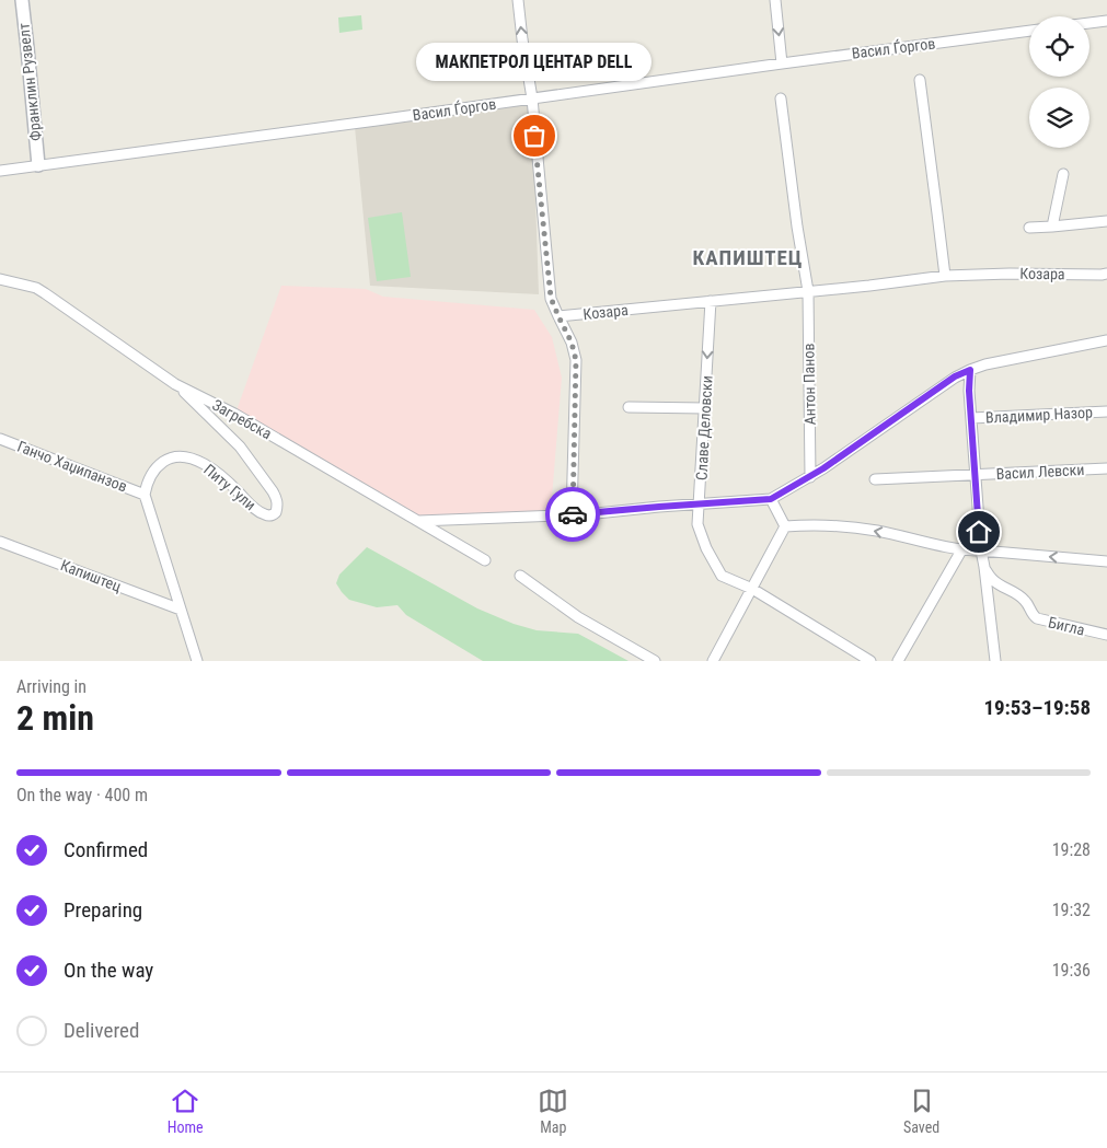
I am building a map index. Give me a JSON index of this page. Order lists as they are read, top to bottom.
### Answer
{
  "streets": {
    "street": [
      "Васил Ѓоргов",
      "Франклин Рузвелт",
      "Козара",
      "Антон Панов",
      "Владимир Назор",
      "Загребска",
      "Славе Деловски",
      "Ганчо Хаџипанзов",
      "Васил Левски",
      "Питу Гули",
      "Капиштец",
      "Бигла"
    ]
  },
  "crossings": [
    ["Васил Ѓоргов", "Франклин Рузвелт"],
    ["Козара", "Антон Панов"],
    ["Козара", "Славе Деловски"],
    ["Загребска", "Питу Гули"],
    ["Ганчо Хаџипанзов", "Питу Гули"]
  ],
  "districts": ["КАПИШТЕЦ"],
  "places": ["МАКПЕТРОЛ ЦЕНТАР DELL"],
  "page": {
    "bubble": "МАКПЕТРОЛ ЦЕНТАР DELL",
    "heading": ["2 min", "Arriving in", "19:53–19:58"],
    "bar": "On the way · 400 m",
    "list": [
      ["Confirmed", "19:28"],
      ["Preparing", "19:32"],
      ["On the way", "19:36"],
      "Delivered"
    ],
    "tabs": ["Home", "Map", "Saved"]
  }
}
